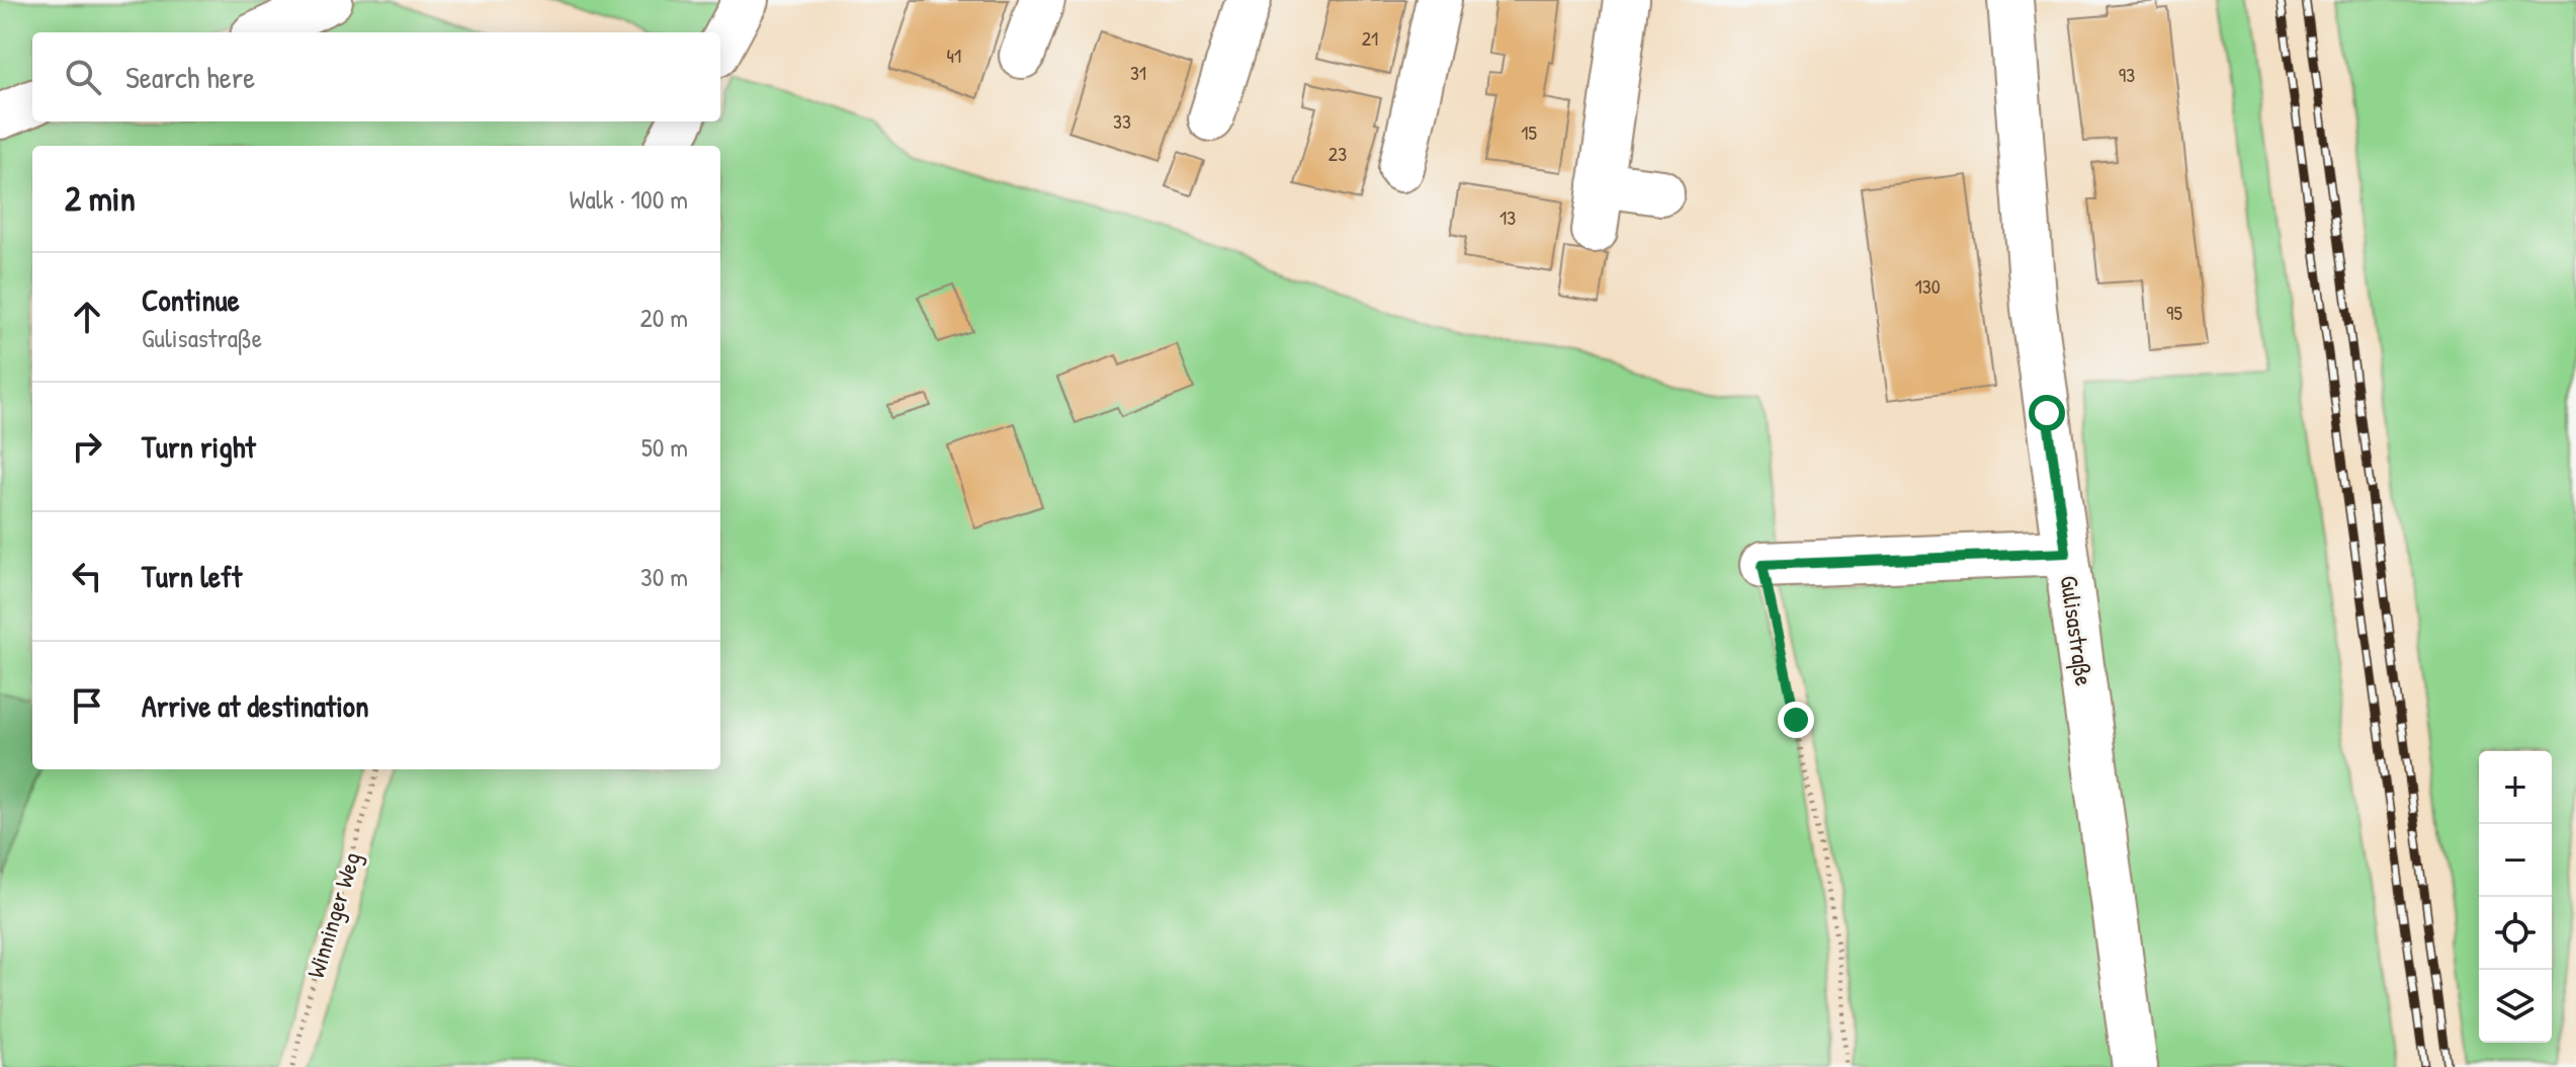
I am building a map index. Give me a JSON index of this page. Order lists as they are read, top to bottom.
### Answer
{
  "streets": {
    "street": ["Gulisastraße"],
    "path": ["Winninger Weg"]
  },
  "house_numbers": [
    "21",
    "41",
    "31",
    "93",
    "33",
    "15",
    "23",
    "13",
    "130",
    "95"
  ],
  "page": {
    "search": "Search here",
    "heading": ["2 min", "Walk · 100 m"],
    "list": [
      ["Continue", "Gulisastraße", "20 m"],
      ["Turn right", "50 m"],
      ["Turn left", "30 m"],
      "Arrive at destination"
    ],
    "map_buttons": ["+", "−"]
  }
}
